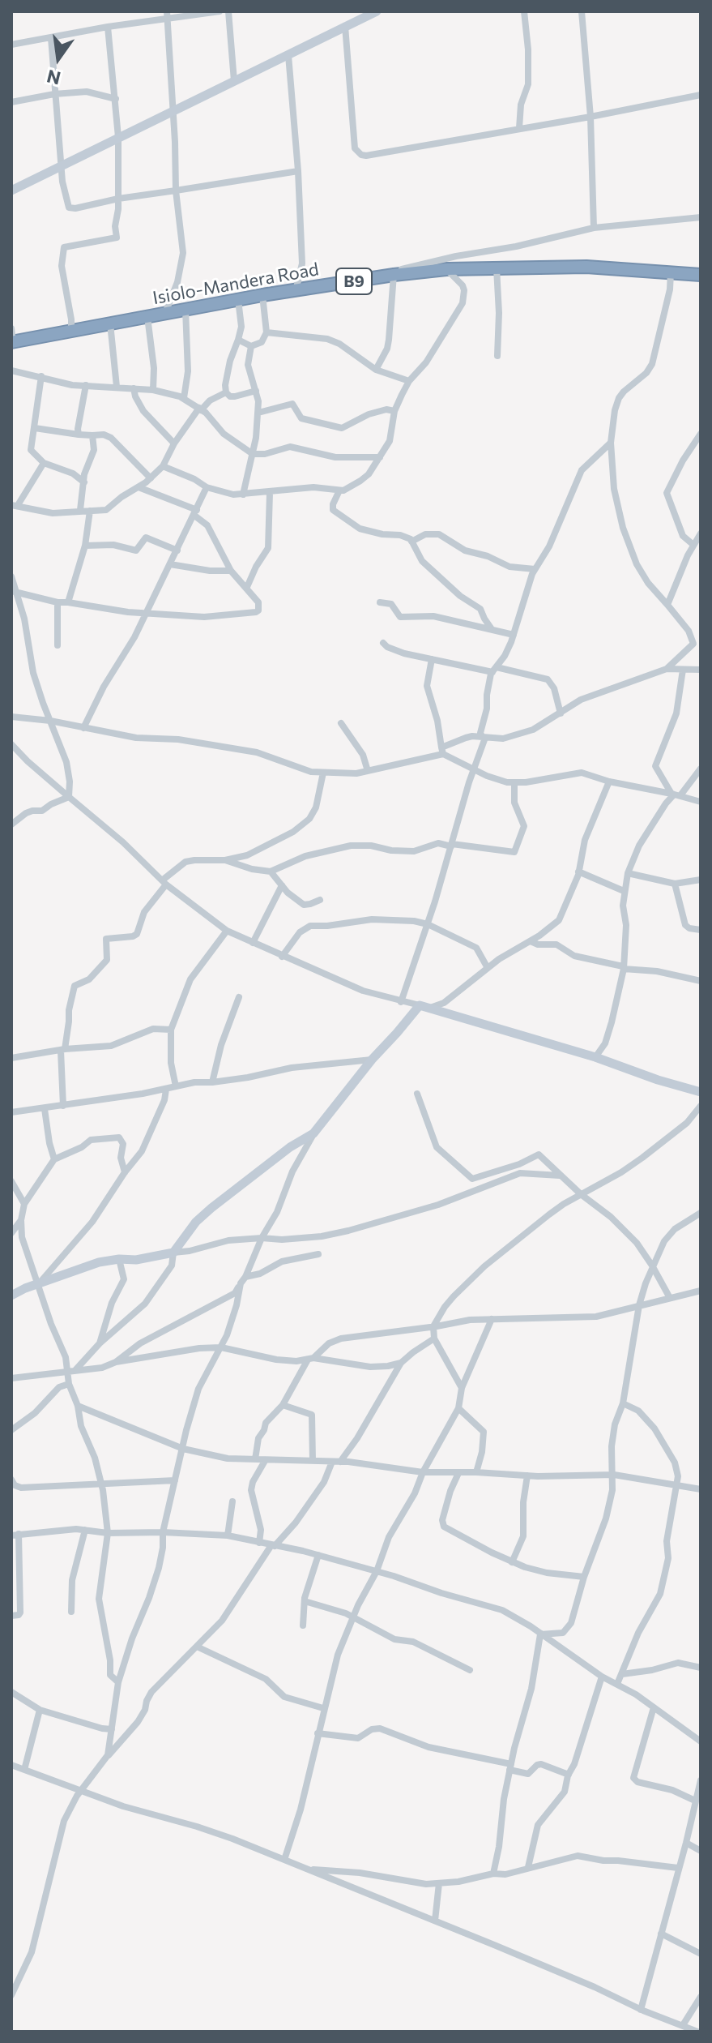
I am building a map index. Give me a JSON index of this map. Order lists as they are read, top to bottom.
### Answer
{
  "streets": {
    "highway": ["B9", "Isiolo-Mandera Road"]
  },
  "north": "bottom"
}
